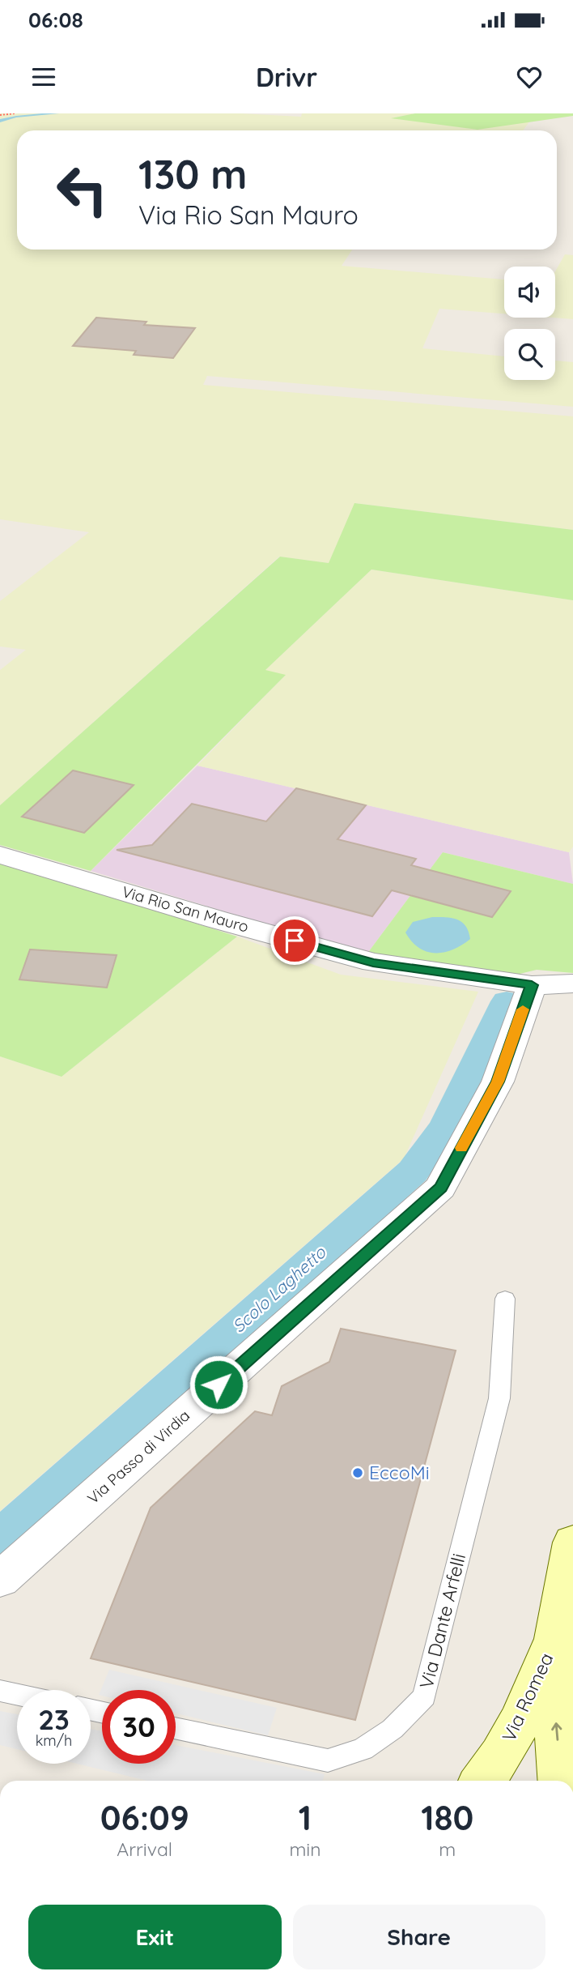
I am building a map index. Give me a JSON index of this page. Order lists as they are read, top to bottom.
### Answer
{
  "streets": {
    "main road": ["Via Romea"],
    "street": ["Via Rio San Mauro", "Via Passo di Virdia"],
    "lane": ["Via Dante Arfelli"]
  },
  "crossings": [
    ["Via Rio San Mauro", "Via Passo di Virdia"]
  ],
  "one_way": ["Via Romea"],
  "water": ["Scolo Laghetto"],
  "places": ["EccoMi"],
  "page": {
    "status": "06:08",
    "header": "Drivr",
    "turn": ["130 m", "Via Rio San Mauro"],
    "speed": "23 km/h",
    "limit": "30",
    "eta": [
      "06:09",
      "Arrival",
      "1",
      "min",
      "180",
      "m"
    ],
    "buttons": ["Exit", "Share"]
  }
}
